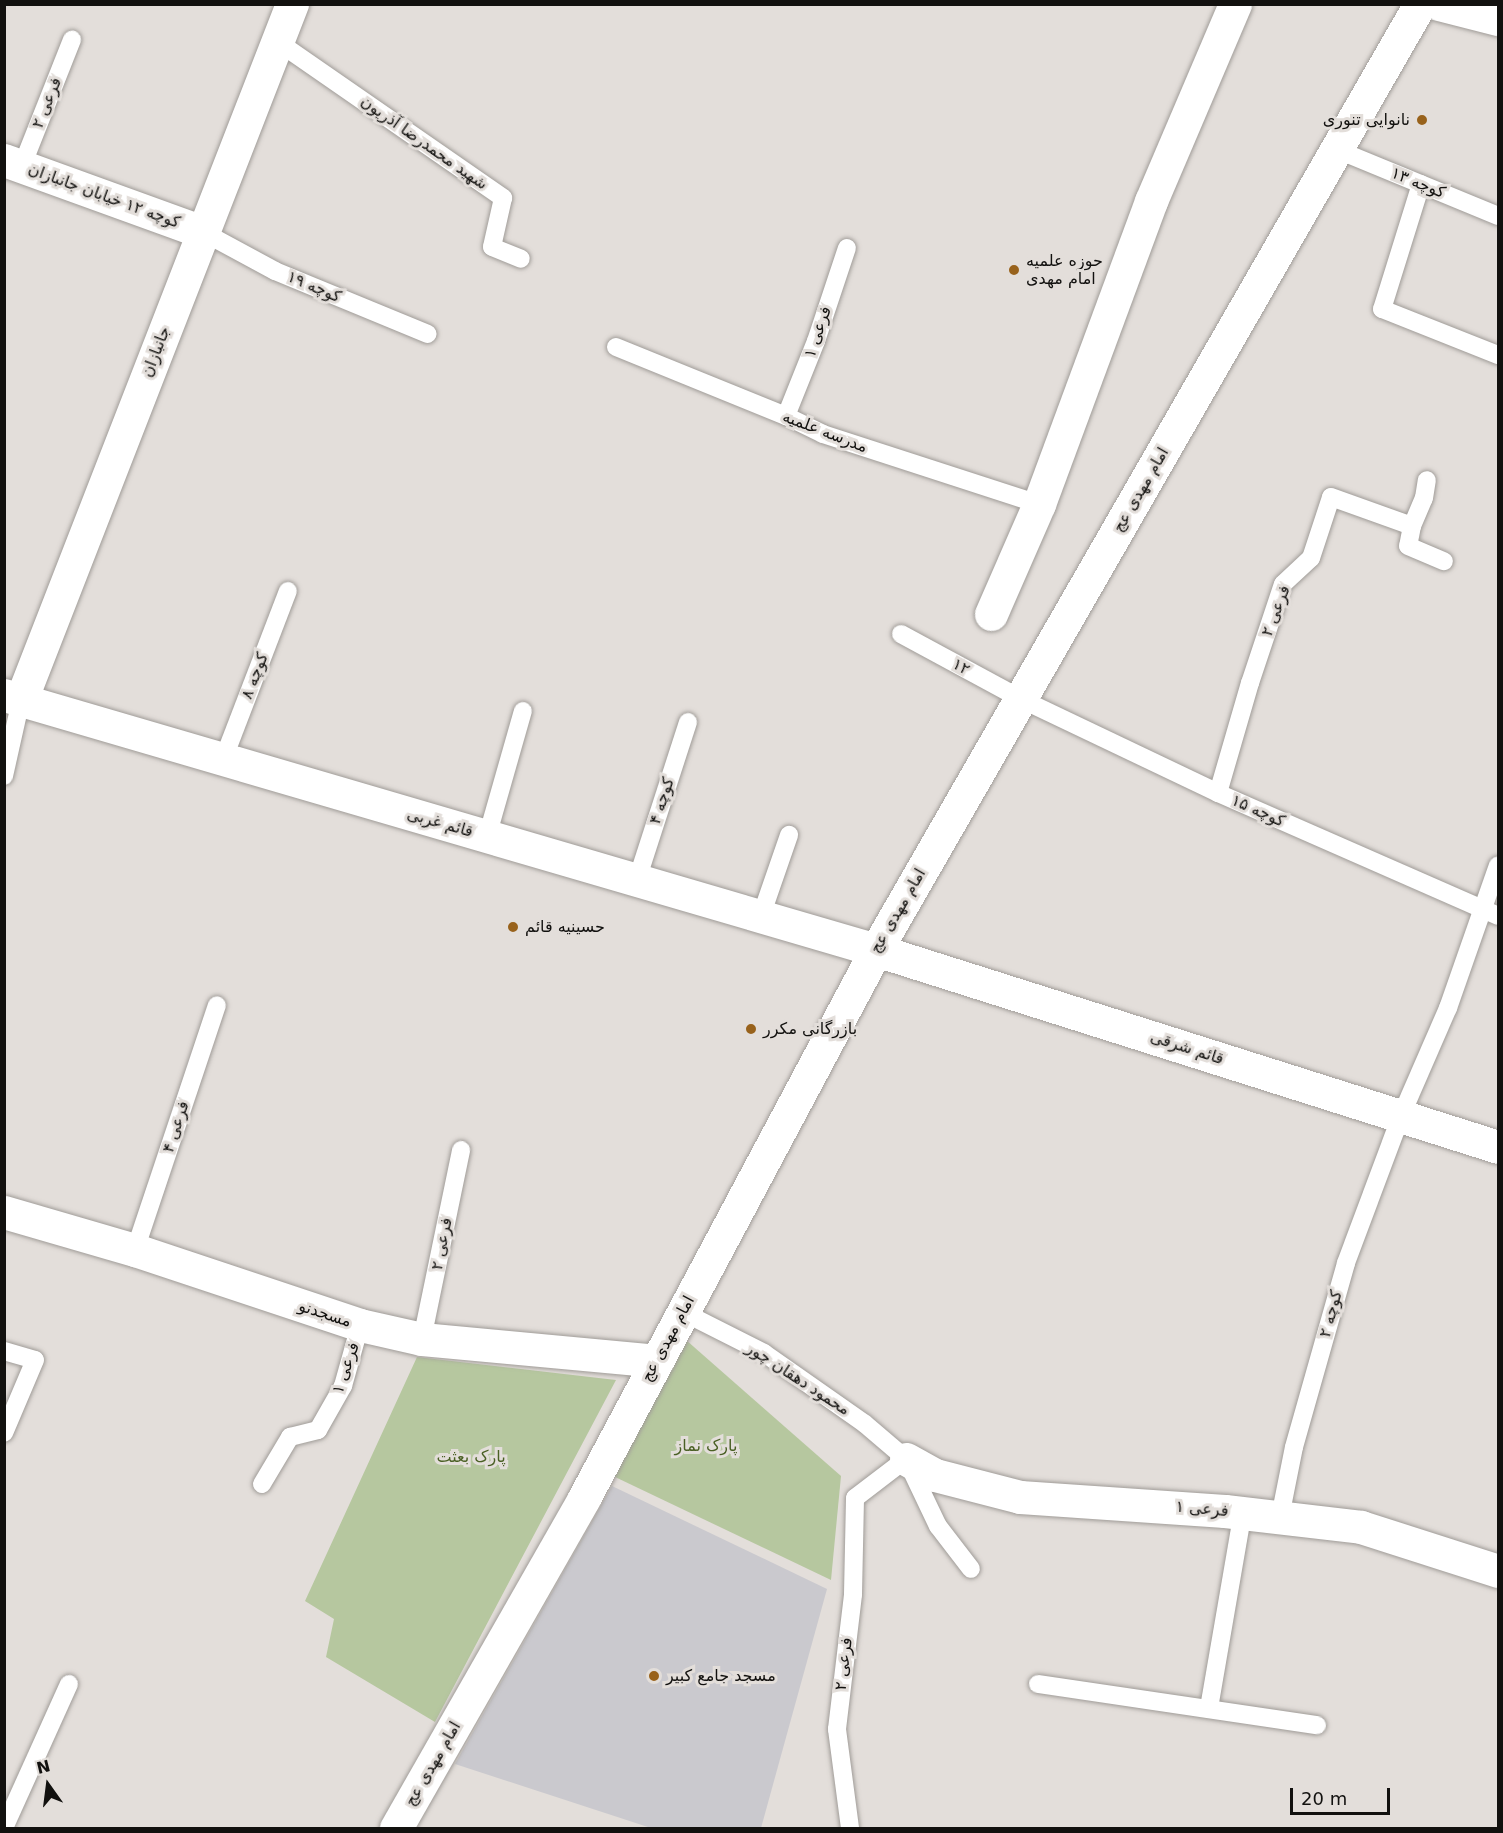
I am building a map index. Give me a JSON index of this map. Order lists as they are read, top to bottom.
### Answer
{
  "streets": {
    "street": [
      "کوچه ۱۲ خیابان جانبازان",
      "فرعی ۱",
      "جانبازان",
      "امام مهدی عج",
      "قائم غربی",
      "قائم شرقی",
      "مسجدنو"
    ],
    "lane": [
      "فرعی ۲",
      "شهید محمدرضا آذریون",
      "کوچه ۱۳",
      "کوچه ۱۹",
      "مدرسه علمیه",
      "۱۲",
      "کوچه ۸",
      "کوچه ۴",
      "کوچه ۱۵",
      "فرعی ۴",
      "کوچه ۲",
      "محمود دهقان چور"
    ]
  },
  "crossings": [
    ["فرعی ۲", "کوچه ۱۲ خیابان جانبازان"],
    ["فرعی ۲", "فرعی ۱"],
    ["فرعی ۲", "کوچه ۱۵"],
    ["فرعی ۲", "مسجدنو"],
    ["فرعی ۲", "محمود دهقان چور"],
    ["شهید محمدرضا آذریون", "جانبازان"],
    ["کوچه ۱۳", "امام مهدی عج"],
    ["کوچه ۱۲ خیابان جانبازان", "کوچه ۱۹"],
    ["کوچه ۱۲ خیابان جانبازان", "جانبازان"],
    ["کوچه ۱۹", "جانبازان"],
    ["فرعی ۱", "مدرسه علمیه"],
    ["فرعی ۱", "مسجدنو"],
    ["فرعی ۱", "کوچه ۲"],
    ["فرعی ۱", "محمود دهقان چور"],
    ["جانبازان", "قائم غربی"],
    ["امام مهدی عج", "۱۲"],
    ["امام مهدی عج", "کوچه ۱۵"],
    ["امام مهدی عج", "قائم غربی"],
    ["امام مهدی عج", "قائم شرقی"],
    ["امام مهدی عج", "مسجدنو"],
    ["امام مهدی عج", "محمود دهقان چور"],
    ["۱۲", "کوچه ۱۵"],
    ["کوچه ۸", "قائم غربی"],
    ["کوچه ۴", "قائم غربی"],
    ["کوچه ۱۵", "کوچه ۲"],
    ["قائم غربی", "قائم شرقی"],
    ["قائم شرقی", "کوچه ۲"],
    ["فرعی ۴", "مسجدنو"]
  ],
  "parks": ["پارک نماز", "پارک بعثت"],
  "places": [
    "نانوایی تنوری",
    "حوزه علمیه امام مهدی",
    "حسینیه قائم",
    "بازرگانی مکرر",
    "مسجد جامع کبیر"
  ],
  "scale_bar": "20 m",
  "north": "top"
}
